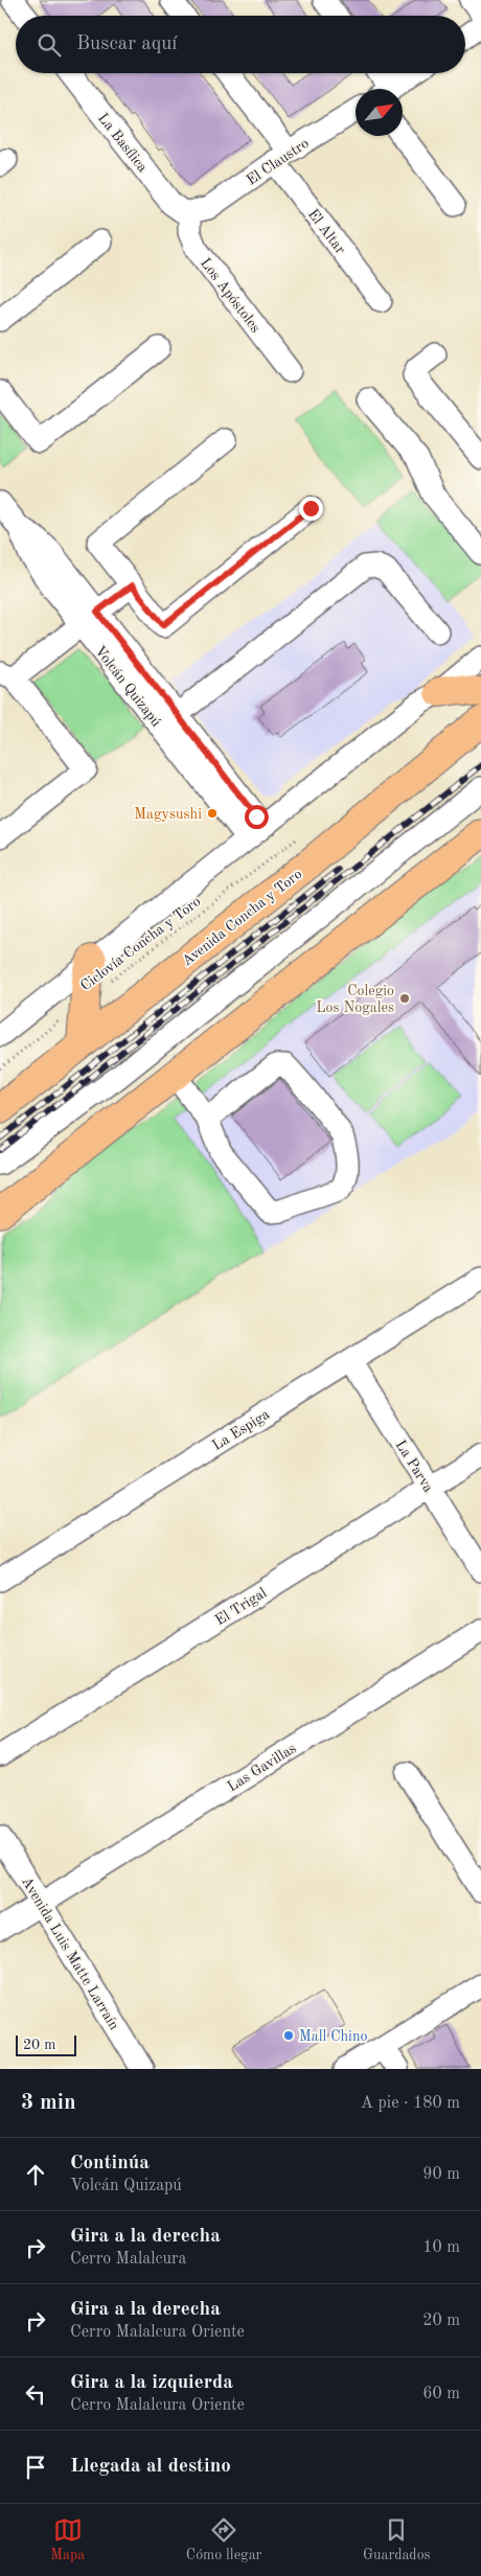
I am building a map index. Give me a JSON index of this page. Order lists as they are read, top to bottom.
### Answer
{
  "streets": {
    "main road": ["Avenida Concha y Toro"],
    "street": [
      "La Basílica",
      "El Claustro",
      "El Altar",
      "Los Apóstoles",
      "Volcán Quizapú",
      "La Espiga",
      "La Parva",
      "El Trigal",
      "Las Gavillas",
      "Avenida Luis Matte Larraín"
    ],
    "path": ["Ciclovía Concha y Toro"]
  },
  "crossings": [
    ["La Basílica", "El Claustro"],
    ["La Basílica", "Los Apóstoles"],
    ["El Claustro", "El Altar"],
    ["El Claustro", "Los Apóstoles"],
    ["La Espiga", "La Parva"],
    ["La Parva", "El Trigal"],
    ["Las Gavillas", "Avenida Luis Matte Larraín"]
  ],
  "places": ["Magysushi", "Colegio Los Nogales", "Mall Chino"],
  "scale_bar": "20 m",
  "north": "top right",
  "page": {
    "search": "Buscar aquí",
    "scale": "20 m",
    "heading": ["3 min", "A pie · 180 m"],
    "list": [
      ["Continúa", "Volcán Quizapú", "90 m"],
      ["Gira a la derecha", "Cerro Malalcura", "10 m"],
      ["Gira a la derecha", "Cerro Malalcura Oriente", "20 m"],
      ["Gira a la izquierda", "Cerro Malalcura Oriente", "60 m"],
      "Llegada al destino"
    ],
    "nav": ["Mapa", "Cómo llegar", "Guardados"]
  }
}
